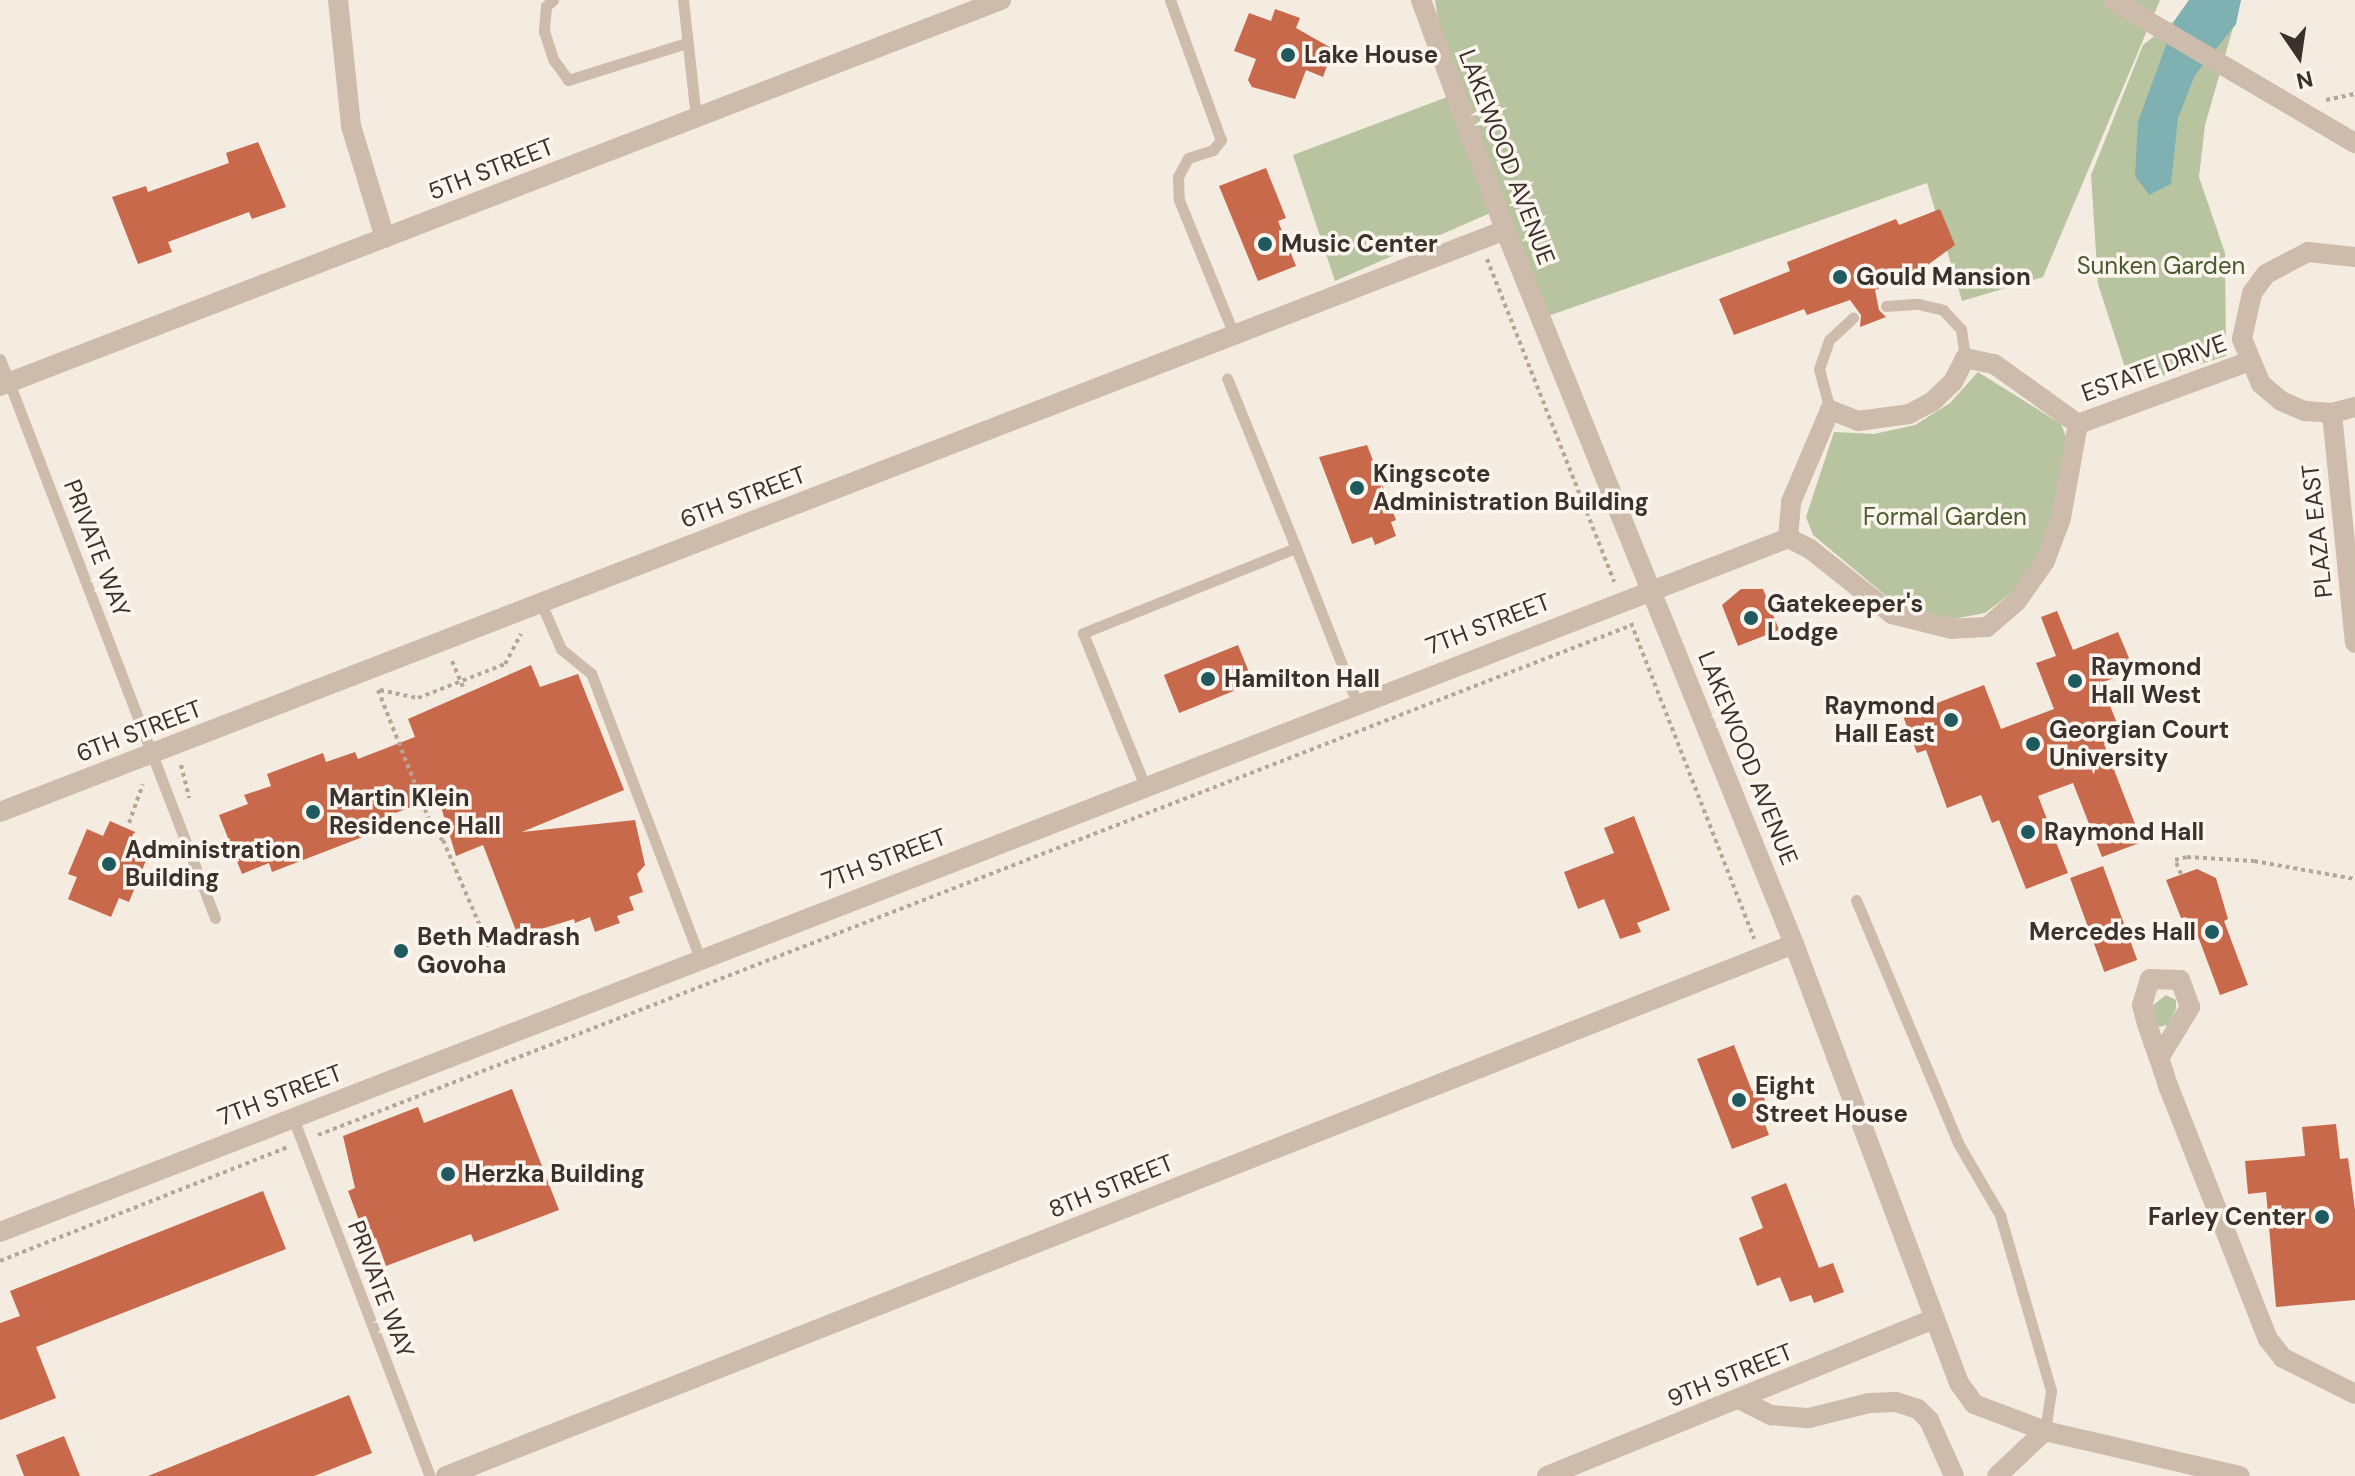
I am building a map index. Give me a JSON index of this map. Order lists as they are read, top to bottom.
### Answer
{
  "streets": {
    "street": [
      "LAKEWOOD AVENUE",
      "5TH STREET",
      "ESTATE DRIVE",
      "6TH STREET",
      "PLAZA EAST",
      "7TH STREET",
      "8TH STREET",
      "9TH STREET"
    ],
    "lane": ["PRIVATE WAY"]
  },
  "crossings": [
    ["LAKEWOOD AVENUE", "6TH STREET"],
    ["LAKEWOOD AVENUE", "7TH STREET"],
    ["LAKEWOOD AVENUE", "8TH STREET"],
    ["LAKEWOOD AVENUE", "9TH STREET"],
    ["5TH STREET", "PRIVATE WAY"],
    ["ESTATE DRIVE", "7TH STREET"],
    ["6TH STREET", "PRIVATE WAY"],
    ["PRIVATE WAY", "7TH STREET"]
  ],
  "parks": ["Sunken Garden", "Formal Garden"],
  "places": [
    "Lake House",
    "Music Center",
    "Gould Mansion",
    "Kingscote Administration Building",
    "Gatekeeper's Lodge",
    "Hamilton Hall",
    "Raymond Hall West",
    "Raymond Hall East",
    "Georgian Court University",
    "Martin Klein Residence Hall",
    "Raymond Hall",
    "Administration Building",
    "Mercedes Hall",
    "Beth Madrash Govoha",
    "Eight Street House",
    "Herzka Building",
    "Farley Center"
  ],
  "north": "bottom"
}
